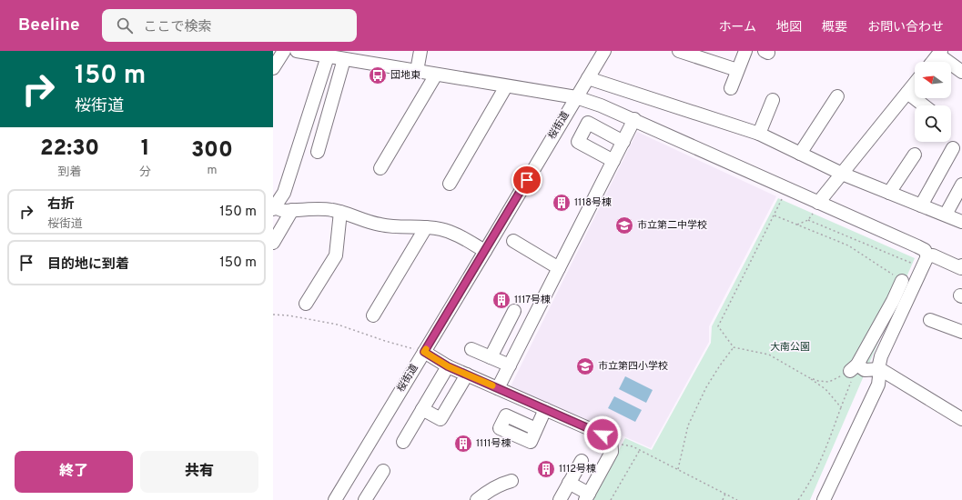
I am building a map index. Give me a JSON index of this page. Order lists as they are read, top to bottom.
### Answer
{
  "streets": {
    "street": ["桜街道"]
  },
  "parks": ["大南公園"],
  "places": {
    "bus stop": ["団地東"],
    "building": [
      "1118号棟",
      "1117号棟",
      "1111号棟",
      "1112号棟"
    ],
    "school or university": ["市立第二中学校", "市立第四小学校"]
  },
  "north": "left",
  "page": {
    "header": "Beeline",
    "search": "ここで検索",
    "nav": [
      "ホーム",
      "地図",
      "概要",
      "お問い合わせ"
    ],
    "turn": ["150 m", "桜街道"],
    "eta": [
      "22:30",
      "到着",
      "1",
      "分",
      "300",
      "m"
    ],
    "list": [
      {
        "name": "右折",
        "note": "桜街道",
        "value": "150 m"
      },
      {
        "name": "目的地に到着",
        "value": "150 m"
      }
    ],
    "buttons": ["終了", "共有"]
  }
}
